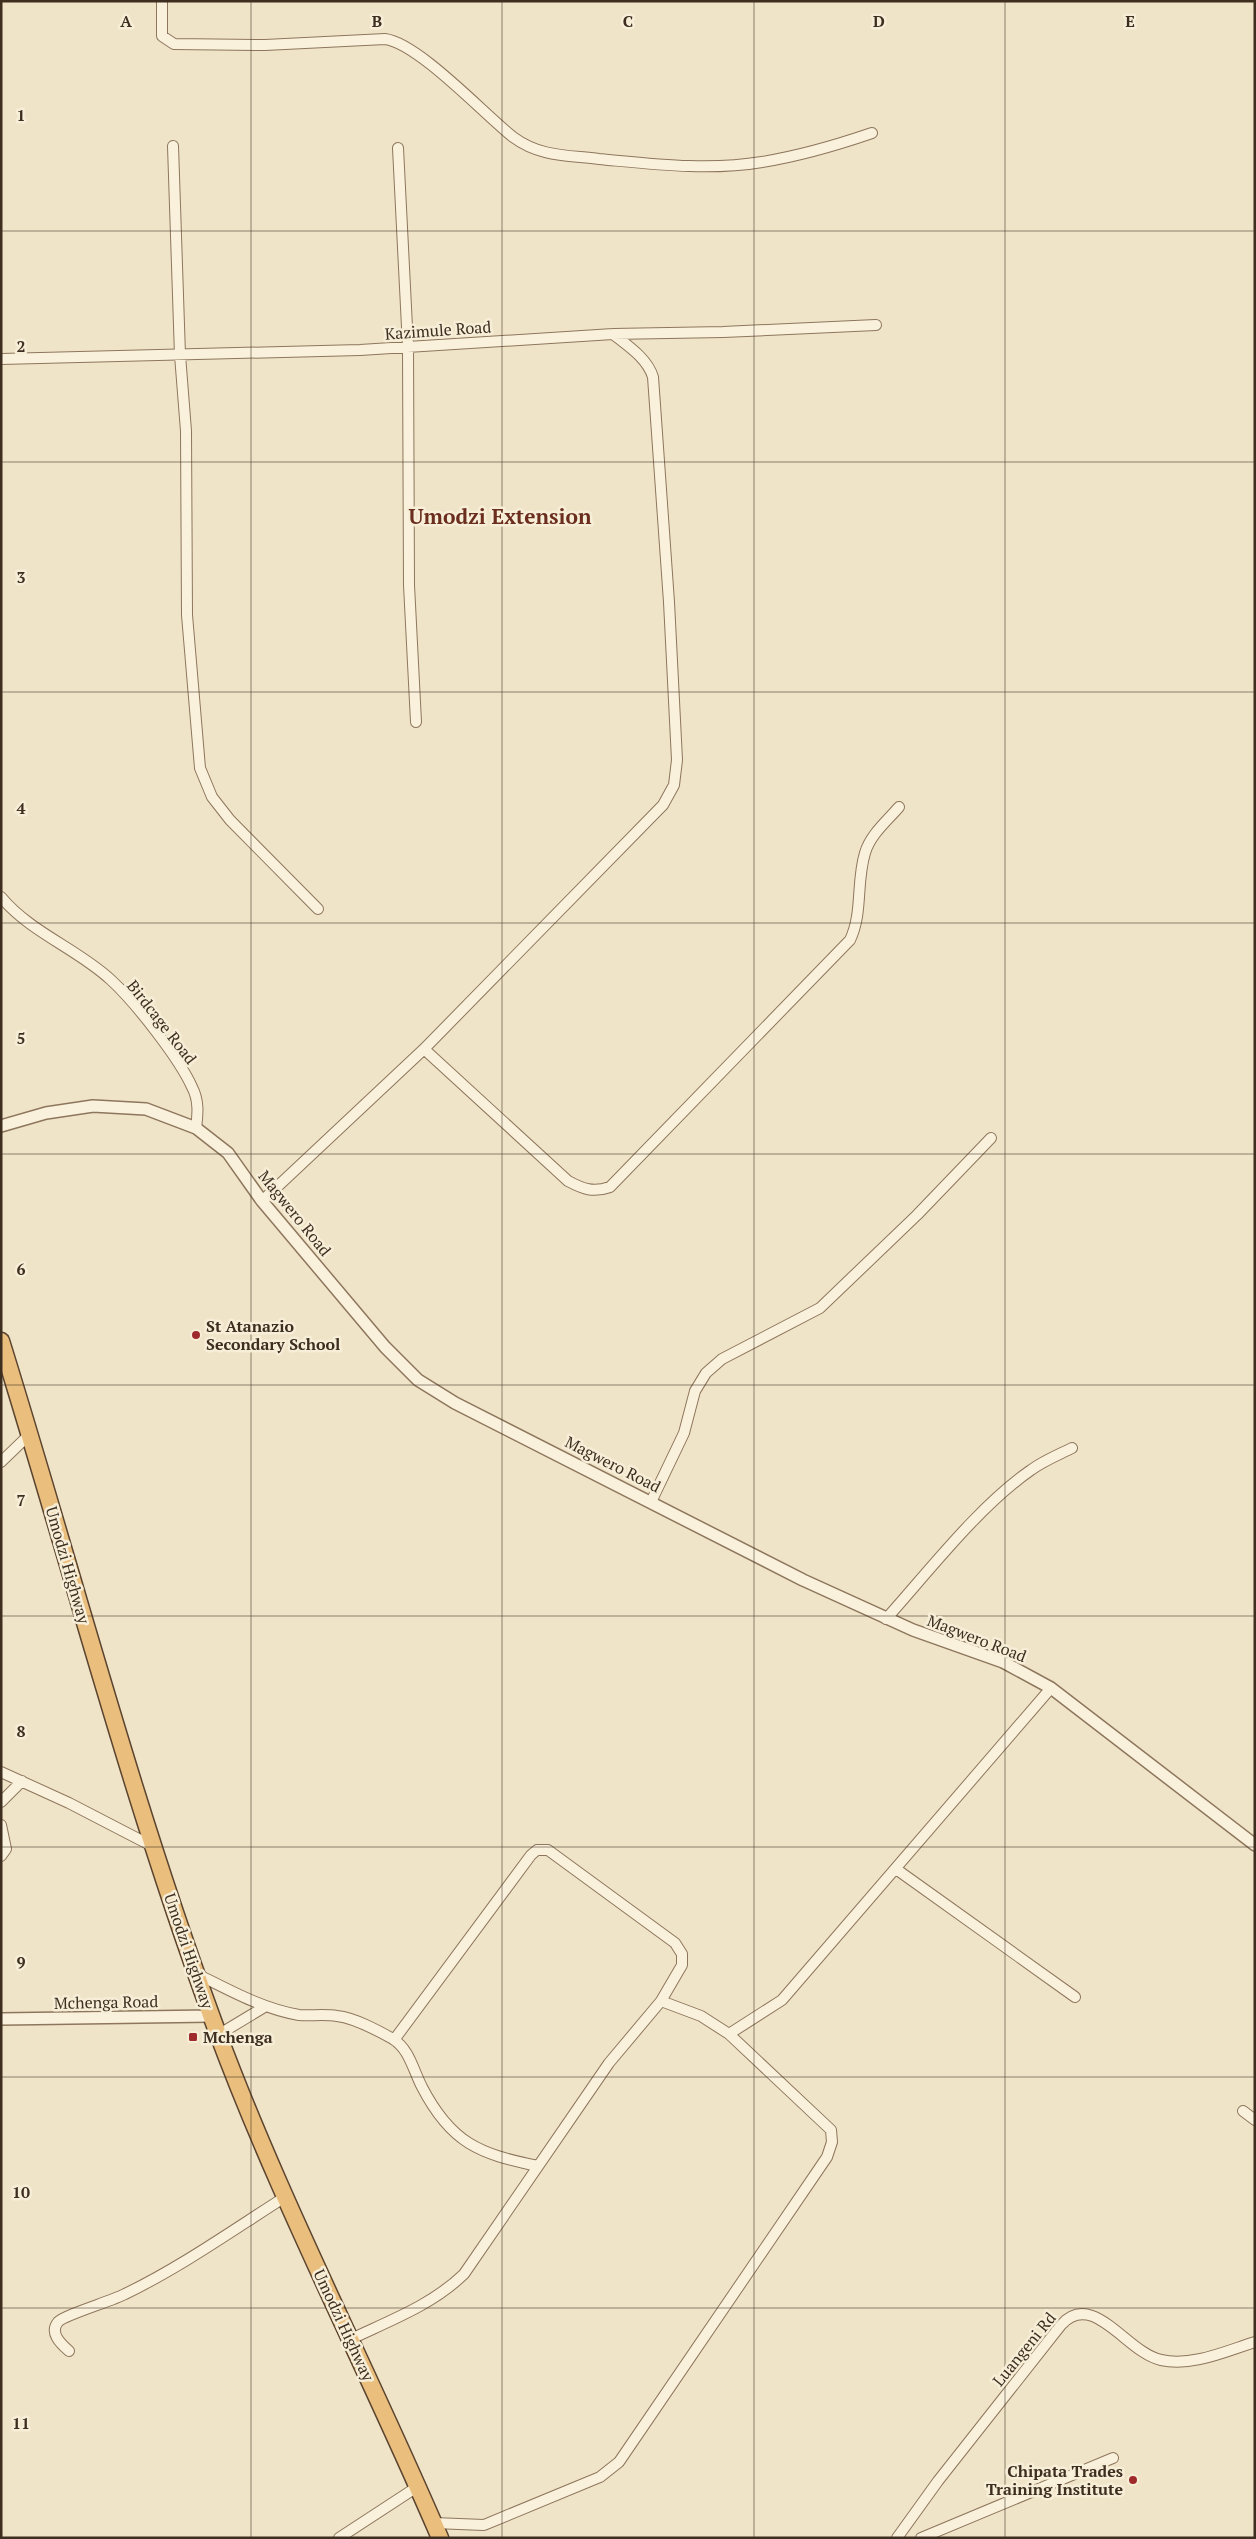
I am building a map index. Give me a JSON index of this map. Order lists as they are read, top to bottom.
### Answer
{
  "streets": {
    "highway": ["Umodzi Highway"],
    "street": [
      "Kazimule Road",
      "Birdcage Road",
      "Magwero Road",
      "Mchenga Road",
      "Luangeni Rd"
    ]
  },
  "crossings": [
    ["Birdcage Road", "Magwero Road"],
    ["Umodzi Highway", "Mchenga Road"]
  ],
  "districts": ["Umodzi Extension"],
  "places": {
    "other": ["St Atanazio Secondary School", "Chipata Trades Training Institute"],
    "transit": ["Mchenga"]
  },
  "grid": {
    "columns": [
      "A",
      "B",
      "C",
      "D",
      "E"
    ],
    "rows": [
      "1",
      "2",
      "3",
      "4",
      "5",
      "6",
      "7",
      "8",
      "9",
      "10",
      "11"
    ]
  }
}
